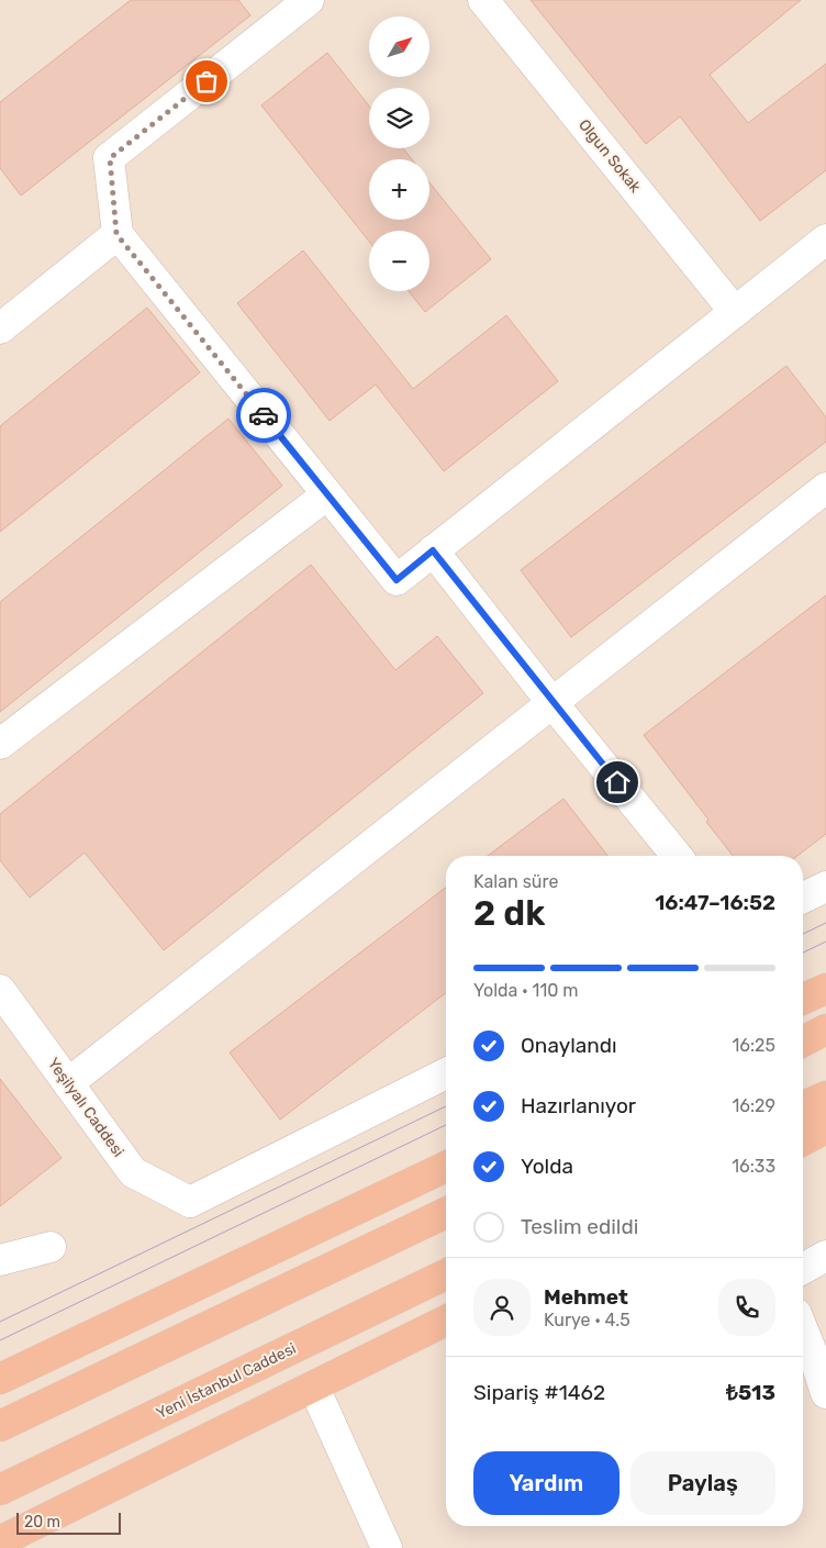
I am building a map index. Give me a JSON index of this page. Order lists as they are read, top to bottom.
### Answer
{
  "streets": {
    "highway": ["Yeni İstanbul Caddesi"],
    "street": ["Olgun Sokak", "Yeşilyalı Caddesi"]
  },
  "scale_bar": "20 m",
  "north": "top right",
  "page": {
    "map_buttons": ["+", "−"],
    "heading": ["2 dk", "Kalan süre", "16:47–16:52"],
    "panel": [
      "Mehmet",
      "Kurye · 4.5",
      "Sipariş #1462",
      "₺513"
    ],
    "bar": "Yolda · 110 m",
    "list": [
      ["Onaylandı", "16:25"],
      ["Hazırlanıyor", "16:29"],
      ["Yolda", "16:33"],
      "Teslim edildi"
    ],
    "buttons": ["Yardım", "Paylaş"],
    "scale": "20 m"
  }
}
